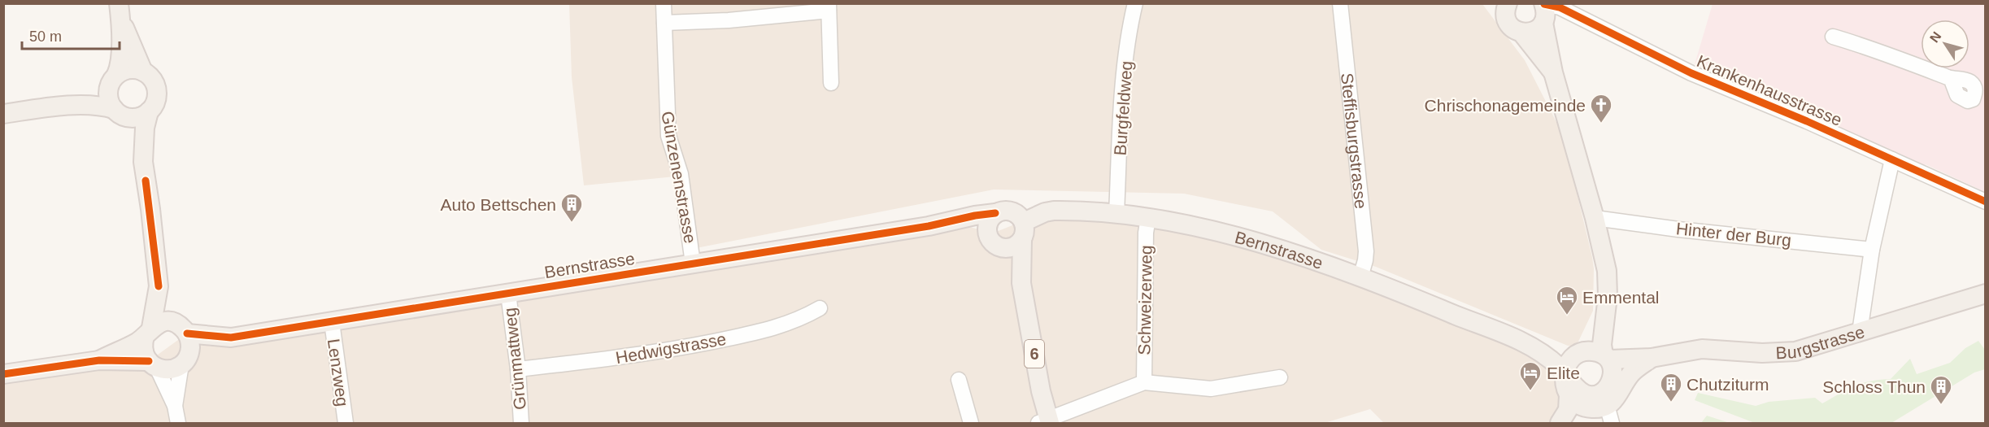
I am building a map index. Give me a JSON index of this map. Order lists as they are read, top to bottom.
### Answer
{
  "streets": {
    "main road": ["Bernstrasse", "Burgstrasse", "6"],
    "street": [
      "Krankenhausstrasse",
      "Burgfeldweg",
      "Steffisburgstrasse",
      "Günzenenstrasse",
      "Hinter der Burg",
      "Schweizerweg",
      "Hedwigstrasse",
      "Grünmattweg",
      "Lenzweg"
    ]
  },
  "crossings": [
    ["Burgfeldweg", "Bernstrasse"],
    ["Steffisburgstrasse", "Bernstrasse"],
    ["Günzenenstrasse", "Bernstrasse"],
    ["Bernstrasse", "Schweizerweg"],
    ["Bernstrasse", "Burgstrasse"],
    ["Bernstrasse", "6"],
    ["Bernstrasse", "Grünmattweg"],
    ["Bernstrasse", "Lenzweg"],
    ["Hedwigstrasse", "Grünmattweg"]
  ],
  "places": {
    "church": ["Chrischonagemeinde"],
    "building": ["Auto Bettschen", "Chutziturm", "Schloss Thun"],
    "hotel": ["Emmental", "Elite"]
  },
  "scale_bar": "50 m",
  "north": "top left"
}
